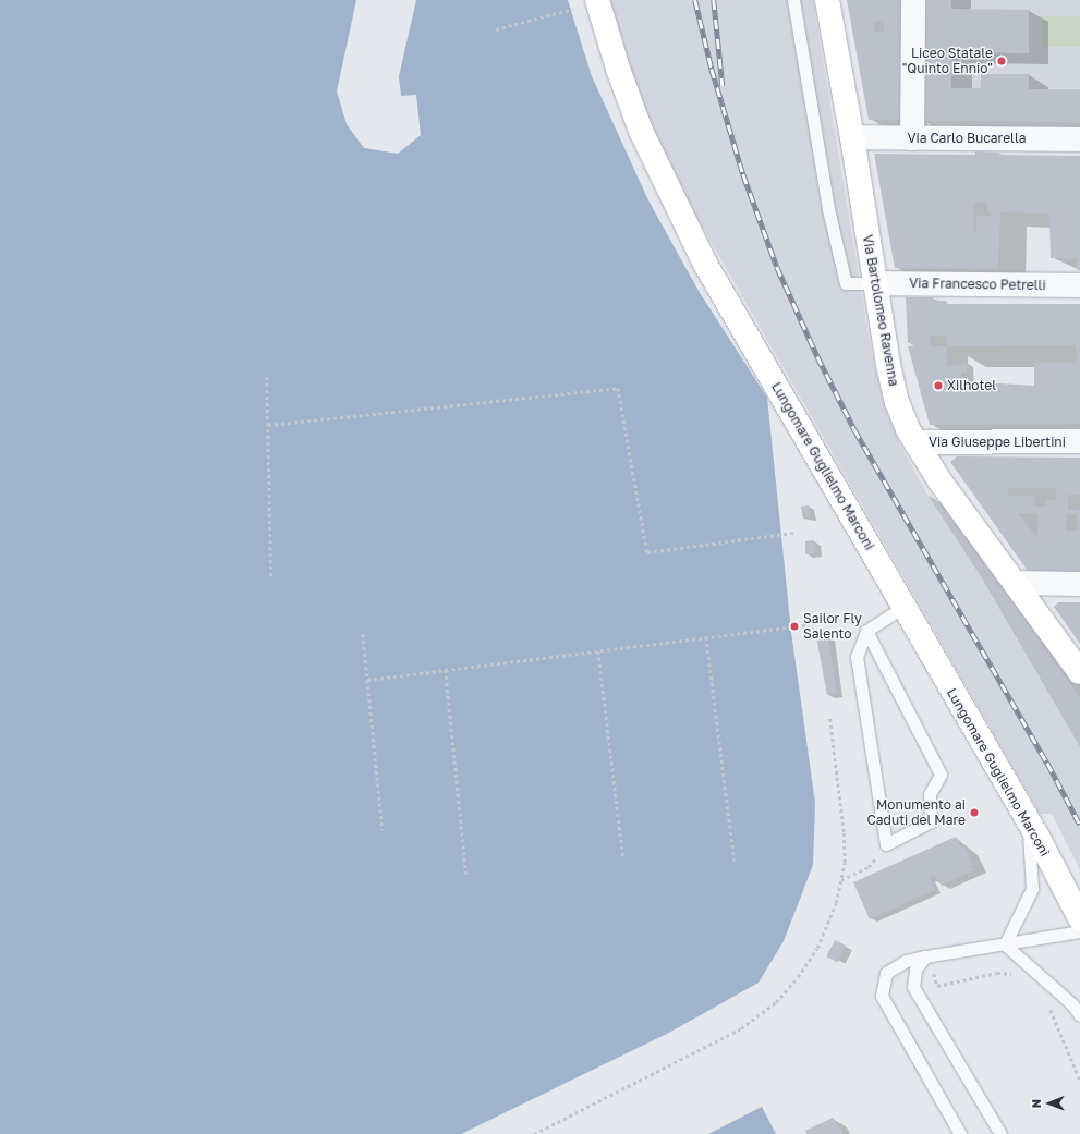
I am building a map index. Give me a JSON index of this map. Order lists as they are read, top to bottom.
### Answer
{
  "streets": {
    "street": [
      "Via Carlo Bucarella",
      "Via Francesco Petrelli",
      "Via Bartolomeo Ravenna",
      "Via Giuseppe Libertini",
      "Lungomare Guglielmo Marconi"
    ]
  },
  "crossings": [
    ["Via Carlo Bucarella", "Via Bartolomeo Ravenna"],
    ["Via Francesco Petrelli", "Via Bartolomeo Ravenna"],
    ["Via Bartolomeo Ravenna", "Via Giuseppe Libertini"]
  ],
  "places": [
    "Liceo Statale \"Quinto Ennio\"",
    "Xilhotel",
    "Sailor Fly Salento",
    "Monumento ai Caduti del Mare"
  ],
  "north": "left"
}
